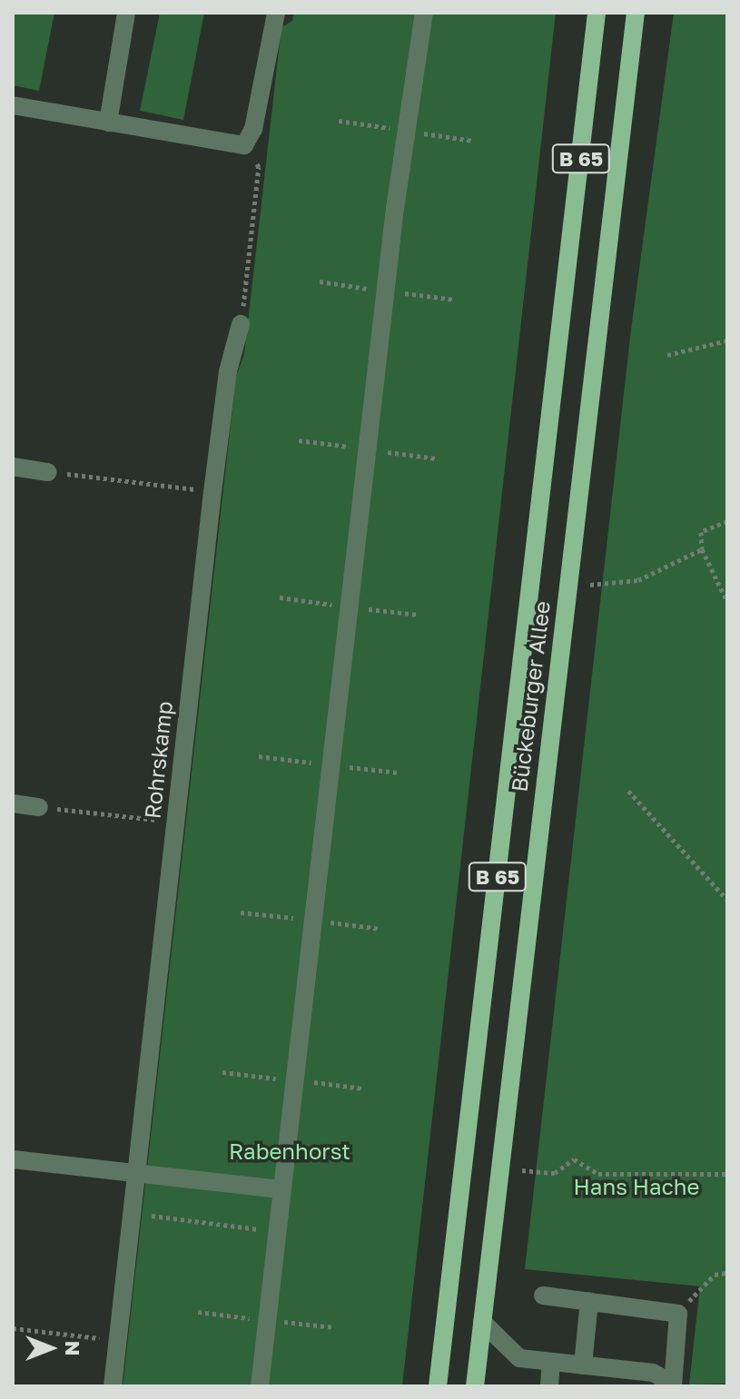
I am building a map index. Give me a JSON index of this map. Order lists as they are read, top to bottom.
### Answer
{
  "streets": {
    "main road": ["B 65", "Bückeburger Allee"],
    "street": ["Rohrskamp"]
  },
  "parks": ["Rabenhorst", "Hans Hache"],
  "north": "right"
}
